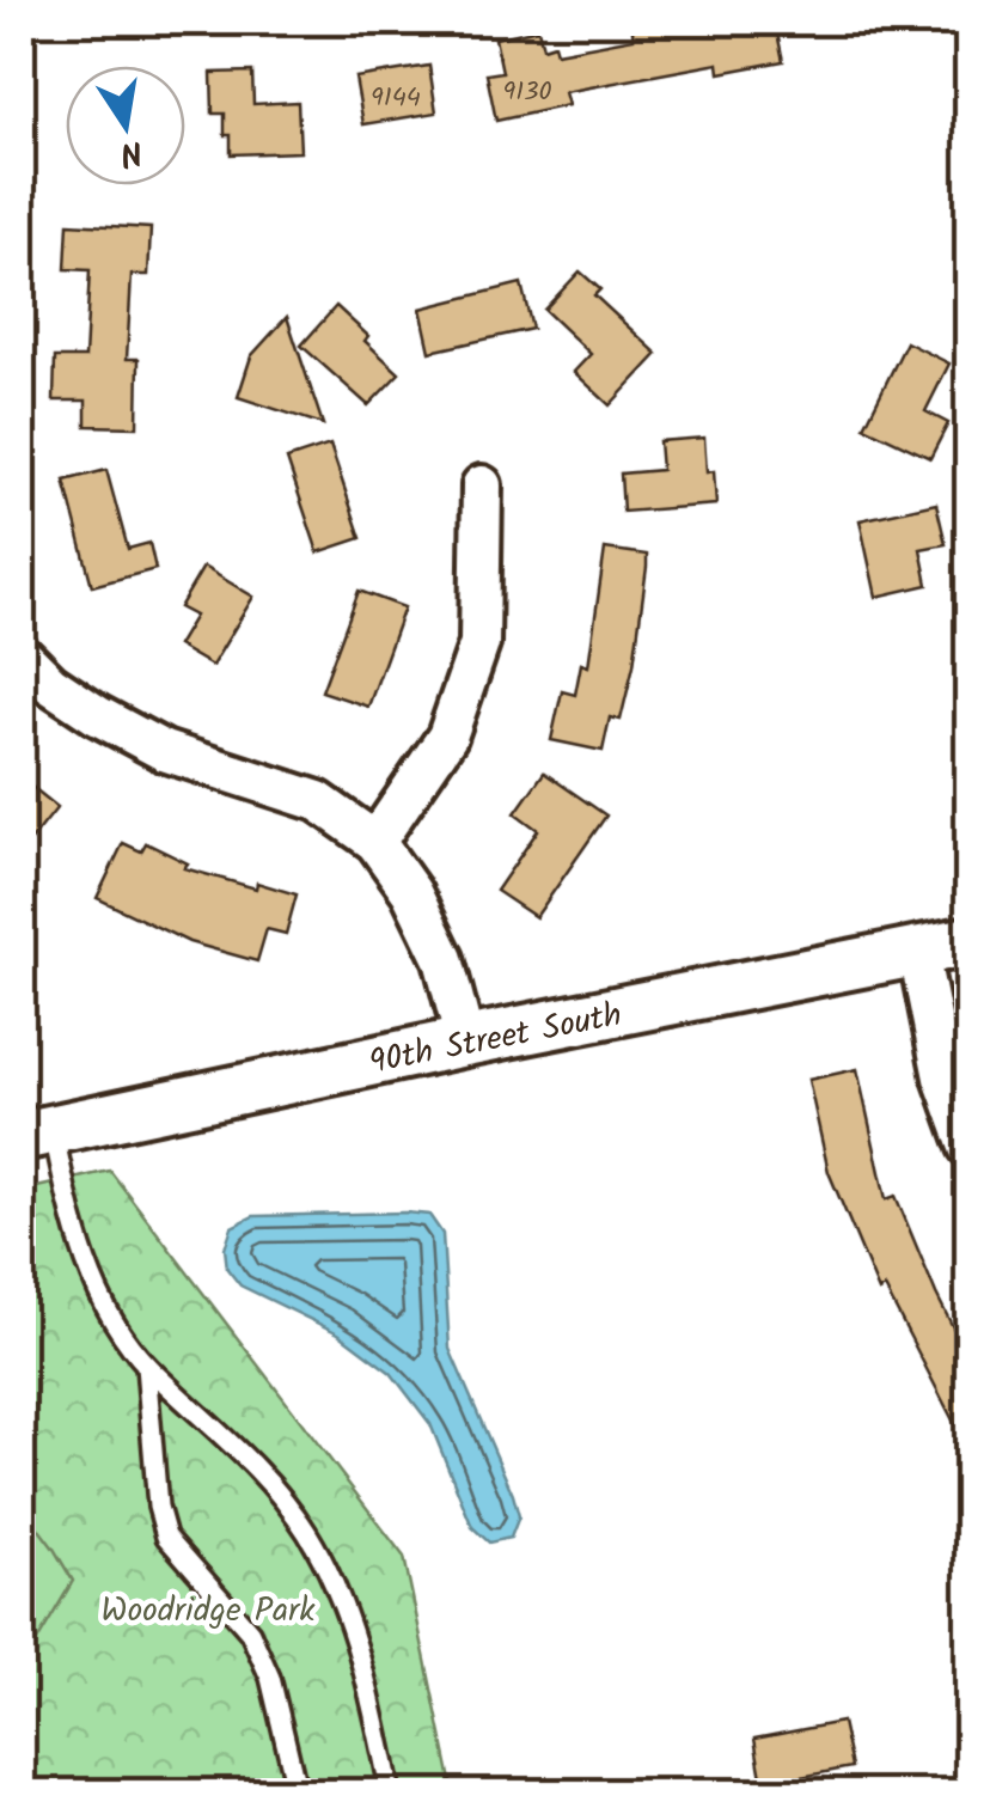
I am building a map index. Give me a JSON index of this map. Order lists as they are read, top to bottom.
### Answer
{
  "streets": {
    "street": ["90th Street South"]
  },
  "parks": ["Woodridge Park"],
  "house_numbers": ["9130", "9144"],
  "north": "bottom"
}
